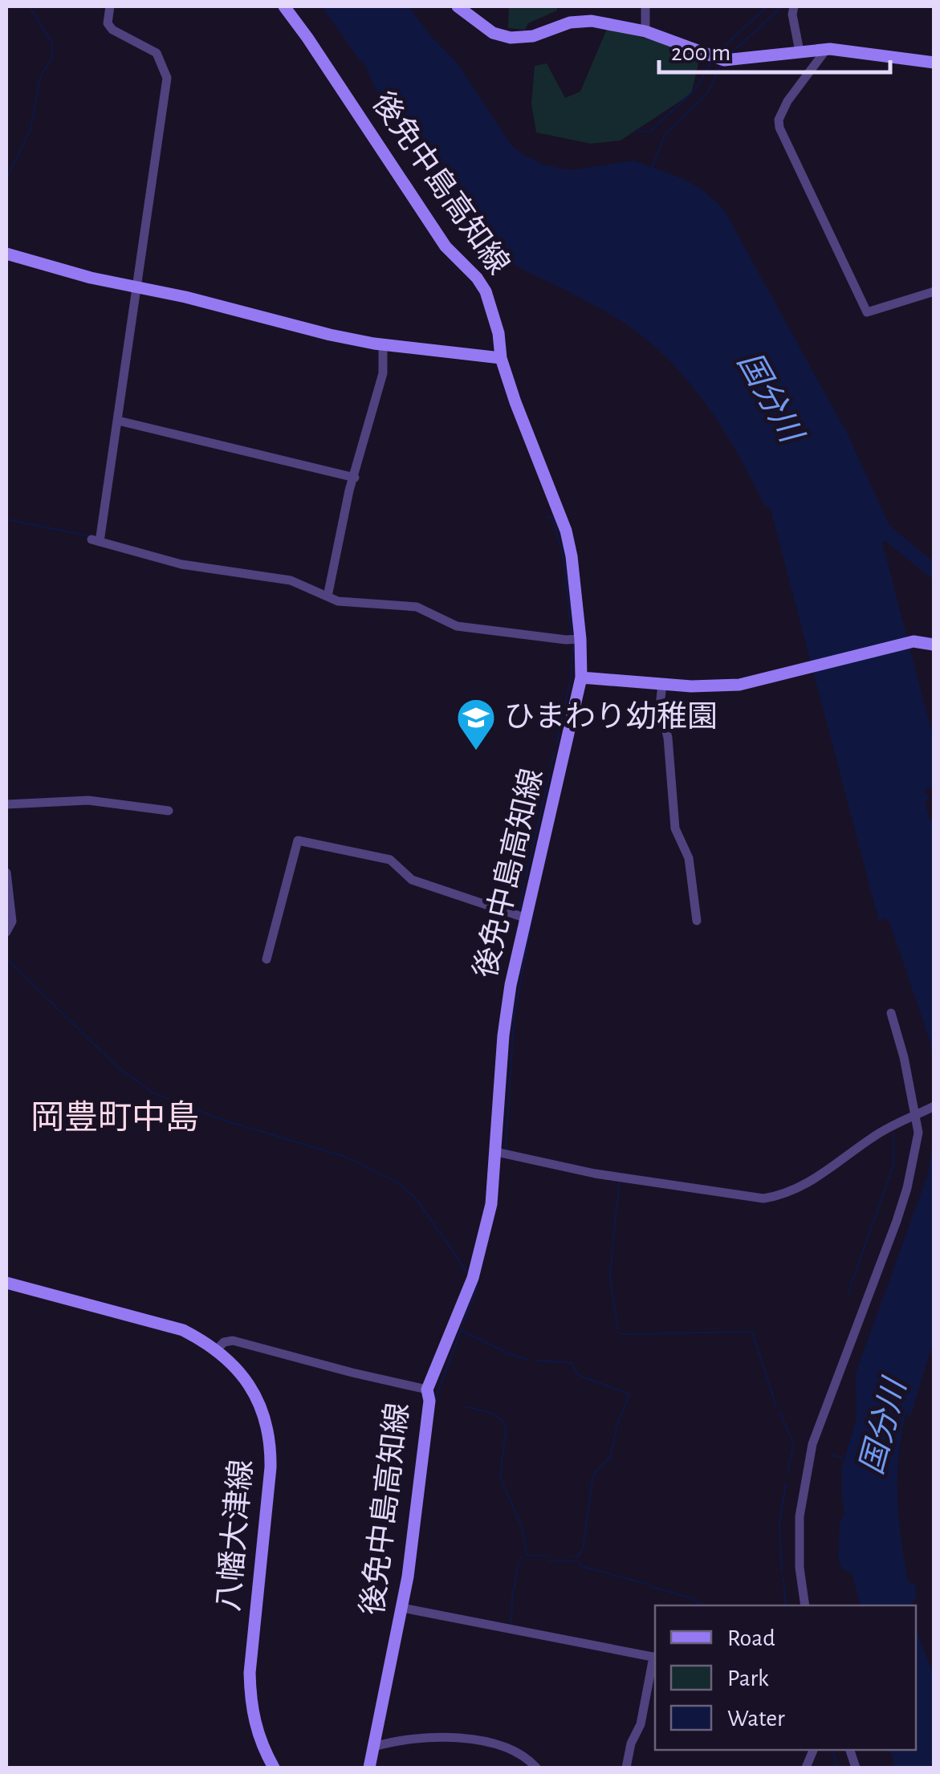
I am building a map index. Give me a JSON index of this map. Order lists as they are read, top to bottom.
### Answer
{
  "streets": {
    "main road": ["後免中島高知線", "八幡大津線"]
  },
  "districts": ["岡豊町中島"],
  "water": ["国分川"],
  "places": {
    "school or university": ["ひまわり幼稚園"]
  },
  "legend": ["Road", "Park", "Water"],
  "scale_bar": "200 m"
}
